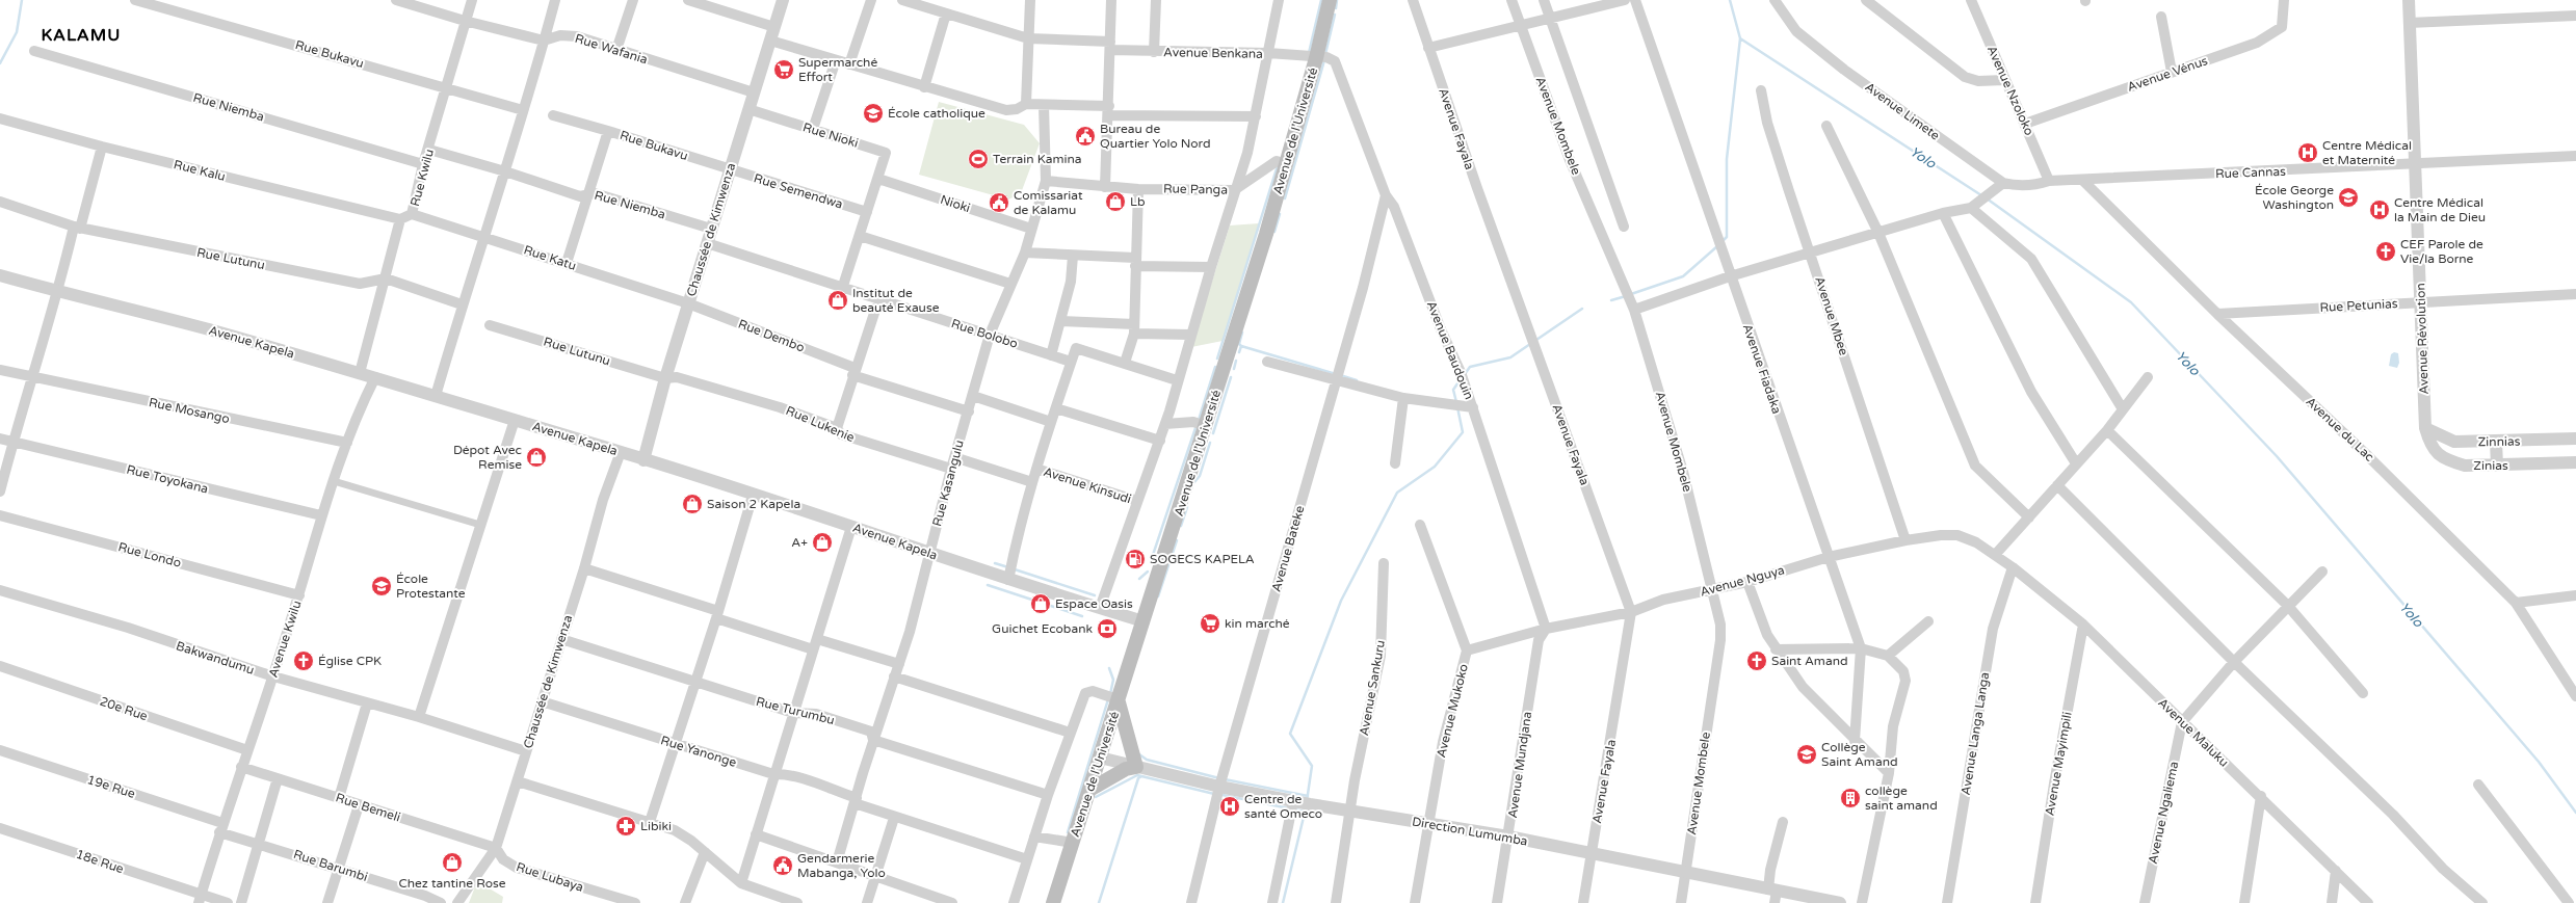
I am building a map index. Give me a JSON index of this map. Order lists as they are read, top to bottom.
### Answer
{
  "streets": {
    "main road": ["Avenue de l’Université"],
    "street": [
      "Rue Wafania",
      "Avenue Benkana",
      "Rue Bukavu",
      "Avenue Vénus",
      "Avenue Nzoloko",
      "Rue Niemba",
      "Avenue Limete",
      "Avenue Mombele",
      "Avenue Fayala",
      "Rue Nioki",
      "Rue Kalu",
      "Rue Cannas",
      "Rue Kwilu",
      "Rue Panga",
      "Rue Semendwa",
      "Nioki",
      "Chaussée de Kimwenza",
      "Rue Katu",
      "Rue Lutunu",
      "Rue Petunias",
      "Avenue Mbee",
      "Rue Bolobo",
      "Rue Dembo",
      "Avenue Révolution",
      "Avenue Kapela",
      "Avenue Baudouin",
      "Avenue Fiadaka",
      "Rue Mosango",
      "Rue Lukenie",
      "Avenue du Lac",
      "Zinnias",
      "Zinias",
      "Rue Toyokana",
      "Rue Kasangulu",
      "Avenue Kinsudi",
      "Avenue Bateke",
      "Rue Londo",
      "Avenue Nguya",
      "Avenue Kwilu",
      "Bakwandumu",
      "Avenue Sankuru",
      "20e Rue",
      "Rue Turumbu",
      "Avenue Mukoko",
      "Avenue Maluku",
      "Avenue Langa Langa",
      "Rue Yanonge",
      "Avenue Mayimpili",
      "Avenue Mundjana",
      "19e Rue",
      "Rue Bemeli",
      "Avenue Ngaliema",
      "Direction Lumumba",
      "18e Rue",
      "Rue Barumbi",
      "Rue Lubaya"
    ]
  },
  "crossings": [
    ["Rue Wafania", "Rue Kwilu"],
    ["Rue Wafania", "Chaussée de Kimwenza"],
    ["Avenue Benkana", "Avenue de l’Université"],
    ["Avenue Benkana", "Avenue Baudouin"],
    ["Rue Bukavu", "Rue Kwilu"],
    ["Rue Bukavu", "Rue Semendwa"],
    ["Rue Bukavu", "Chaussée de Kimwenza"],
    ["Avenue Vénus", "Avenue Nzoloko"],
    ["Avenue Nzoloko", "Avenue Limete"],
    ["Avenue Nzoloko", "Rue Cannas"],
    ["Rue Niemba", "Rue Kwilu"],
    ["Rue Niemba", "Chaussée de Kimwenza"],
    ["Avenue Limete", "Rue Cannas"],
    ["Avenue Mombele", "Avenue Nguya"],
    ["Avenue Mombele", "Direction Lumumba"],
    ["Avenue Fayala", "Avenue Nguya"],
    ["Avenue Fayala", "Direction Lumumba"],
    ["Avenue de l’Université", "Rue Panga"],
    ["Avenue de l’Université", "Avenue Kapela"],
    ["Avenue de l’Université", "Direction Lumumba"],
    ["Rue Nioki", "Nioki"],
    ["Rue Nioki", "Chaussée de Kimwenza"],
    ["Rue Kalu", "Rue Kwilu"],
    ["Rue Cannas", "Avenue Révolution"],
    ["Rue Cannas", "Avenue du Lac"],
    ["Rue Kwilu", "Rue Katu"],
    ["Rue Kwilu", "Rue Lutunu"],
    ["Rue Kwilu", "Avenue Kapela"],
    ["Rue Panga", "Rue Kasangulu"],
    ["Rue Semendwa", "Chaussée de Kimwenza"],
    ["Nioki", "Rue Kasangulu"],
    ["Chaussée de Kimwenza", "Rue Katu"],
    ["Chaussée de Kimwenza", "Rue Lutunu"],
    ["Chaussée de Kimwenza", "Rue Bolobo"],
    ["Chaussée de Kimwenza", "Rue Dembo"],
    ["Chaussée de Kimwenza", "Avenue Kapela"],
    ["Chaussée de Kimwenza", "Rue Lukenie"],
    ["Chaussée de Kimwenza", "Bakwandumu"],
    ["Chaussée de Kimwenza", "Rue Turumbu"],
    ["Chaussée de Kimwenza", "Rue Yanonge"],
    ["Chaussée de Kimwenza", "Rue Bemeli"],
    ["Chaussée de Kimwenza", "Rue Lubaya"],
    ["Rue Katu", "Rue Dembo"],
    ["Rue Lutunu", "Rue Lukenie"],
    ["Rue Petunias", "Avenue Révolution"],
    ["Rue Petunias", "Avenue du Lac"],
    ["Avenue Mbee", "Avenue Nguya"],
    ["Rue Bolobo", "Rue Kasangulu"],
    ["Rue Dembo", "Rue Kasangulu"],
    ["Avenue Révolution", "Zinnias"],
    ["Avenue Révolution", "Zinias"],
    ["Avenue Kapela", "Rue Kasangulu"],
    ["Avenue Kapela", "Avenue Kwilu"],
    ["Avenue Baudouin", "Avenue Bateke"],
    ["Avenue Baudouin", "Avenue Nguya"],
    ["Avenue Baudouin", "Avenue Mundjana"],
    ["Avenue Fiadaka", "Avenue Nguya"],
    ["Rue Mosango", "Avenue Kwilu"],
    ["Rue Lukenie", "Rue Kasangulu"],
    ["Zinnias", "Zinias"],
    ["Rue Toyokana", "Avenue Kwilu"],
    ["Rue Kasangulu", "Avenue Kinsudi"],
    ["Rue Kasangulu", "Rue Turumbu"],
    ["Rue Kasangulu", "Rue Yanonge"],
    ["Avenue Bateke", "Direction Lumumba"],
    ["Rue Londo", "Avenue Kwilu"],
    ["Avenue Nguya", "Avenue Mukoko"],
    ["Avenue Nguya", "Avenue Maluku"],
    ["Avenue Nguya", "Avenue Langa Langa"],
    ["Avenue Nguya", "Avenue Mundjana"],
    ["Avenue Kwilu", "Bakwandumu"],
    ["Avenue Kwilu", "20e Rue"],
    ["Avenue Kwilu", "19e Rue"],
    ["Avenue Kwilu", "Rue Bemeli"],
    ["Avenue Kwilu", "18e Rue"],
    ["Avenue Kwilu", "Rue Barumbi"],
    ["Avenue Sankuru", "Direction Lumumba"],
    ["Avenue Mukoko", "Direction Lumumba"],
    ["Avenue Maluku", "Avenue Langa Langa"],
    ["Avenue Maluku", "Avenue Mayimpili"],
    ["Avenue Maluku", "Avenue Ngaliema"],
    ["Avenue Mundjana", "Direction Lumumba"],
    ["19e Rue", "Rue Barumbi"],
    ["Rue Bemeli", "Rue Lubaya"]
  ],
  "districts": ["KALAMU"],
  "water": ["Yolo"],
  "places": {
    "supermarket": ["Supermarché Effort", "kin marché"],
    "school or university": [
      "École catholique",
      "École George Washington",
      "École Protestante",
      "Collège Saint Amand"
    ],
    "public building": ["Bureau de Quartier Yolo Nord", "Comissariat de Kalamu", "Gendarmerie Mabanga, Yolo"],
    "hospital": ["Centre Médical et Maternité", "Centre Médical la Main de Dieu", "Centre de santé Omeco"],
    "sports": ["Terrain Kamina"],
    "shop": [
      "Lb",
      "Institut de beauté Exause",
      "Dépot Avec Remise",
      "Saison 2 Kapela",
      "A+",
      "Espace Oasis",
      "Chez tantine Rose"
    ],
    "church": ["CEF Parole de Vie/la Borne", "Église CPK", "Saint Amand"],
    "fuel station": ["SOGECS KAPELA"],
    "bank": ["Guichet Ecobank"],
    "building": ["collège saint amand"],
    "pharmacy": ["Libiki"]
  }
}
